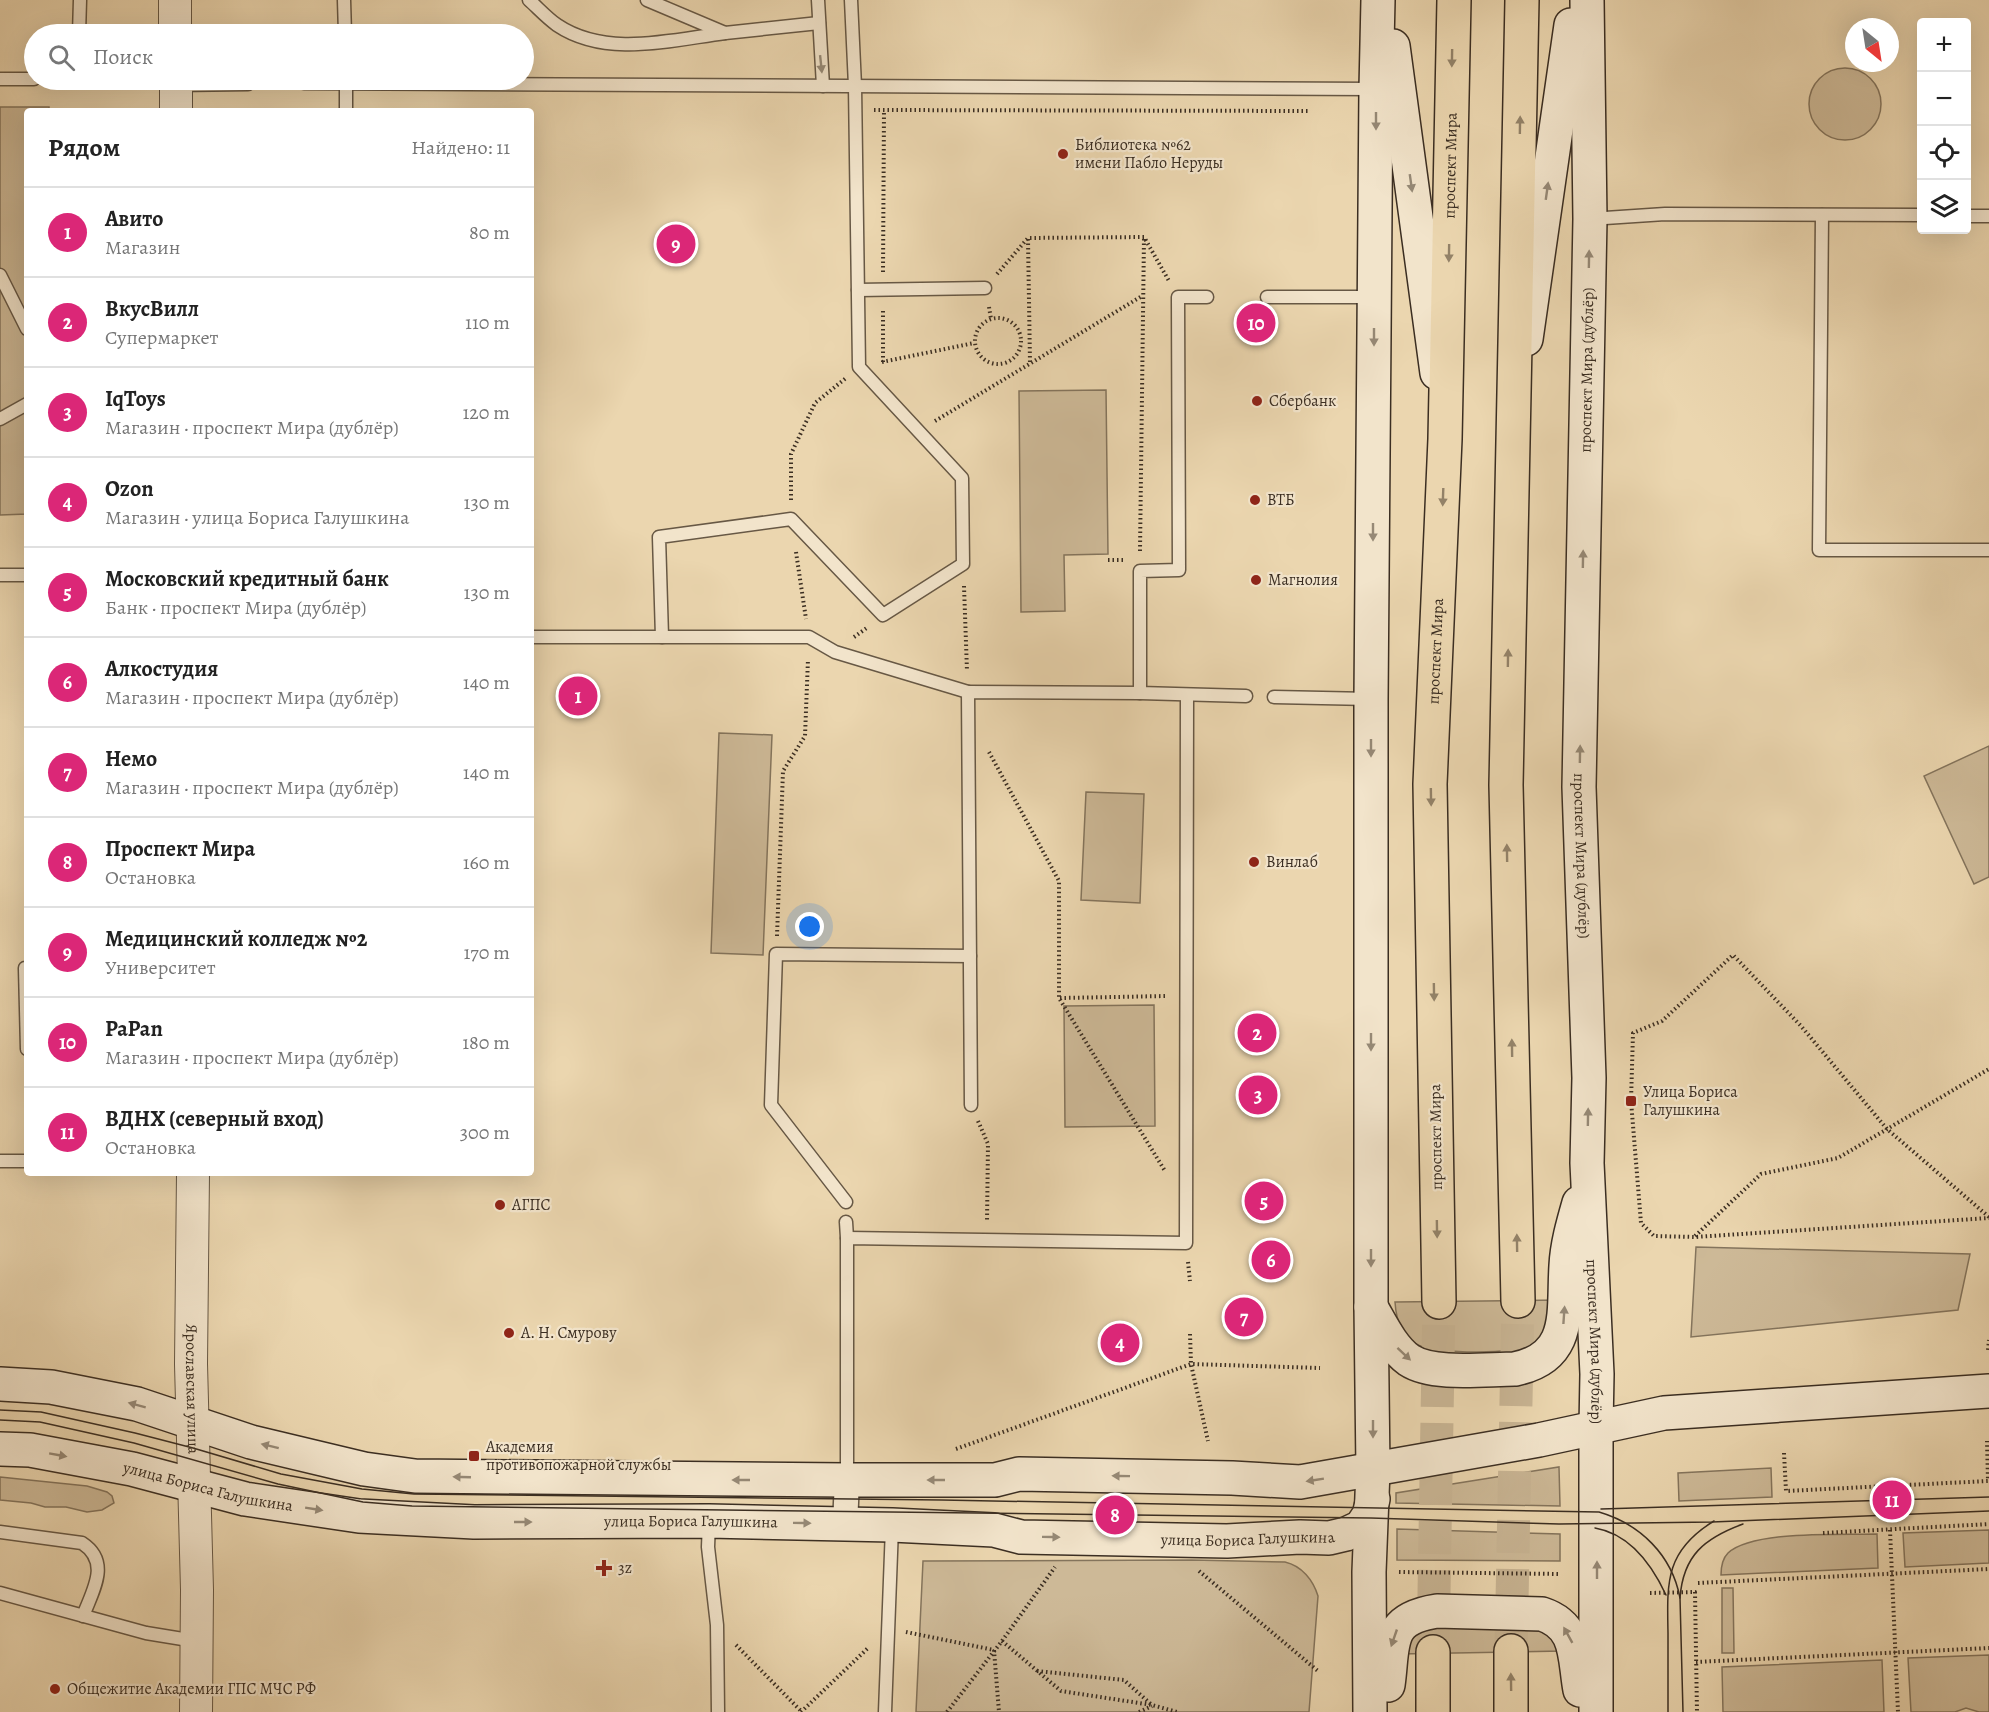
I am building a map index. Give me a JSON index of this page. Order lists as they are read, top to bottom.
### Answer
{
  "streets": {
    "main road": ["проспект Мира", "проспект Мира (дублёр)", "улица Бориса Галушкина"],
    "street": ["Ярославская улица"]
  },
  "crossings": [
    ["Ярославская улица", "улица Бориса Галушкина"]
  ],
  "places": {
    "other": [
      "Библиотека №62 имени Пабло Неруды",
      "Сбербанк",
      "ВТБ",
      "Магнолия",
      "Винлаб",
      "АГПС",
      "А. Н. Смурову",
      "Общежитие Академии ГПС МЧС РФ"
    ],
    "transit": ["Улица Бориса Галушкина", "Академия противопожарной службы"],
    "health": ["3z"]
  },
  "north": "bottom right",
  "page": {
    "map_buttons": ["+", "−"],
    "search": "Поиск",
    "heading": ["Рядом", "Найдено: 11"],
    "list": [
      {
        "mark": "1",
        "name": "Авито",
        "note": "Магазин",
        "value": "80 m"
      },
      {
        "mark": "2",
        "name": "ВкусВилл",
        "note": "Супермаркет",
        "value": "110 m"
      },
      {
        "mark": "3",
        "name": "IqToys",
        "note": "Магазин · проспект Мира (дублёр)",
        "value": "120 m"
      },
      {
        "mark": "4",
        "name": "Ozon",
        "note": "Магазин · улица Бориса Галушкина",
        "value": "130 m"
      },
      {
        "mark": "5",
        "name": "Московский кредитный банк",
        "note": "Банк · проспект Мира (дублёр)",
        "value": "130 m"
      },
      {
        "mark": "6",
        "name": "Алкостудия",
        "note": "Магазин · проспект Мира (дублёр)",
        "value": "140 m"
      },
      {
        "mark": "7",
        "name": "Немо",
        "note": "Магазин · проспект Мира (дублёр)",
        "value": "140 m"
      },
      {
        "mark": "8",
        "name": "Проспект Мира",
        "note": "Остановка",
        "value": "160 m"
      },
      {
        "mark": "9",
        "name": "Медицинский колледж №2",
        "note": "Университет",
        "value": "170 m"
      },
      {
        "mark": "10",
        "name": "PaPan",
        "note": "Магазин · проспект Мира (дублёр)",
        "value": "180 m"
      },
      {
        "mark": "11",
        "name": "ВДНХ (северный вход)",
        "note": "Остановка",
        "value": "300 m"
      }
    ],
    "pins": [
      "9",
      "10",
      "1",
      "2",
      "3",
      "5",
      "6",
      "7",
      "4",
      "11",
      "8"
    ]
  }
}
